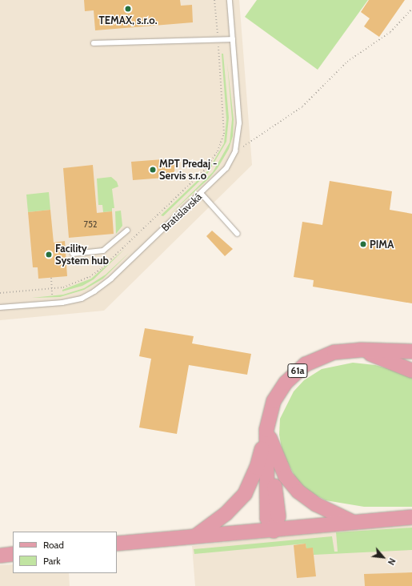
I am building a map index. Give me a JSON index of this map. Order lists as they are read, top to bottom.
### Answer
{
  "streets": {
    "main road": ["61a"],
    "lane": ["Bratislavská"]
  },
  "places": [
    "TEMAX, s.r.o.",
    "MPT Predaj - Servis s.r.o",
    "PIMA",
    "Facility System hub"
  ],
  "house_numbers": ["752"],
  "legend": ["Road", "Park"],
  "north": "bottom right"
}
